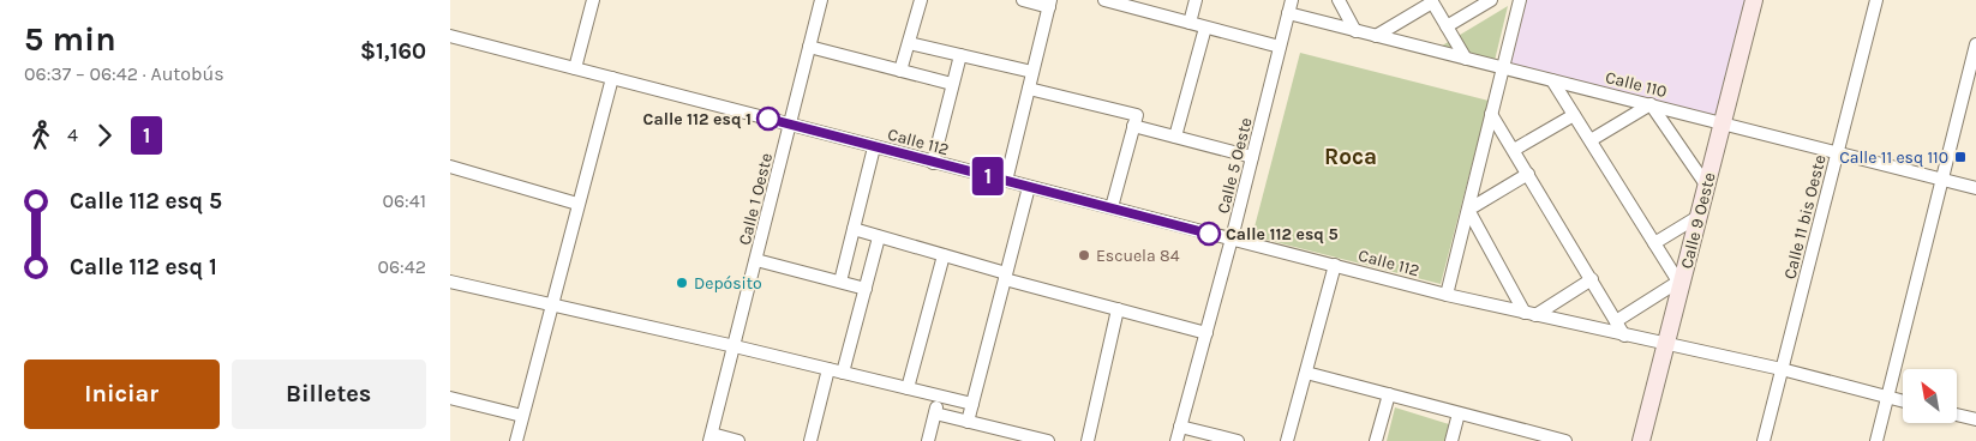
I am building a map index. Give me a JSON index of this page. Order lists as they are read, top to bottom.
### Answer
{
  "streets": {
    "main road": ["Calle 9 Oeste"],
    "street": [
      "Calle 110",
      "Calle 112",
      "Calle 5 Oeste",
      "Calle 1 Oeste",
      "Calle 11 bis Oeste"
    ]
  },
  "crossings": [
    ["Calle 110", "Calle 5 Oeste"],
    ["Calle 110", "Calle 11 bis Oeste"],
    ["Calle 110", "Calle 9 Oeste"],
    ["Calle 112", "Calle 5 Oeste"],
    ["Calle 112", "Calle 1 Oeste"],
    ["Calle 112", "Calle 11 bis Oeste"],
    ["Calle 112", "Calle 9 Oeste"]
  ],
  "districts": ["Roca"],
  "places": {
    "other": [
      "Calle 112 esq 1",
      "Calle 112 esq 5",
      "Escuela 84",
      "Depósito"
    ],
    "transit": ["Calle 11 esq 110"]
  },
  "lines": ["bus line 1"],
  "north": "top left",
  "page": {
    "heading": ["5 min", "06:37 – 06:42 · Autobús", "$1,160"],
    "on_map": "1",
    "legs": ["4", "1"],
    "list": [
      {
        "name": "Calle 112 esq 5",
        "value": "06:41"
      },
      {
        "name": "Calle 112 esq 1",
        "value": "06:42"
      }
    ],
    "buttons": ["Iniciar", "Billetes"]
  }
}
